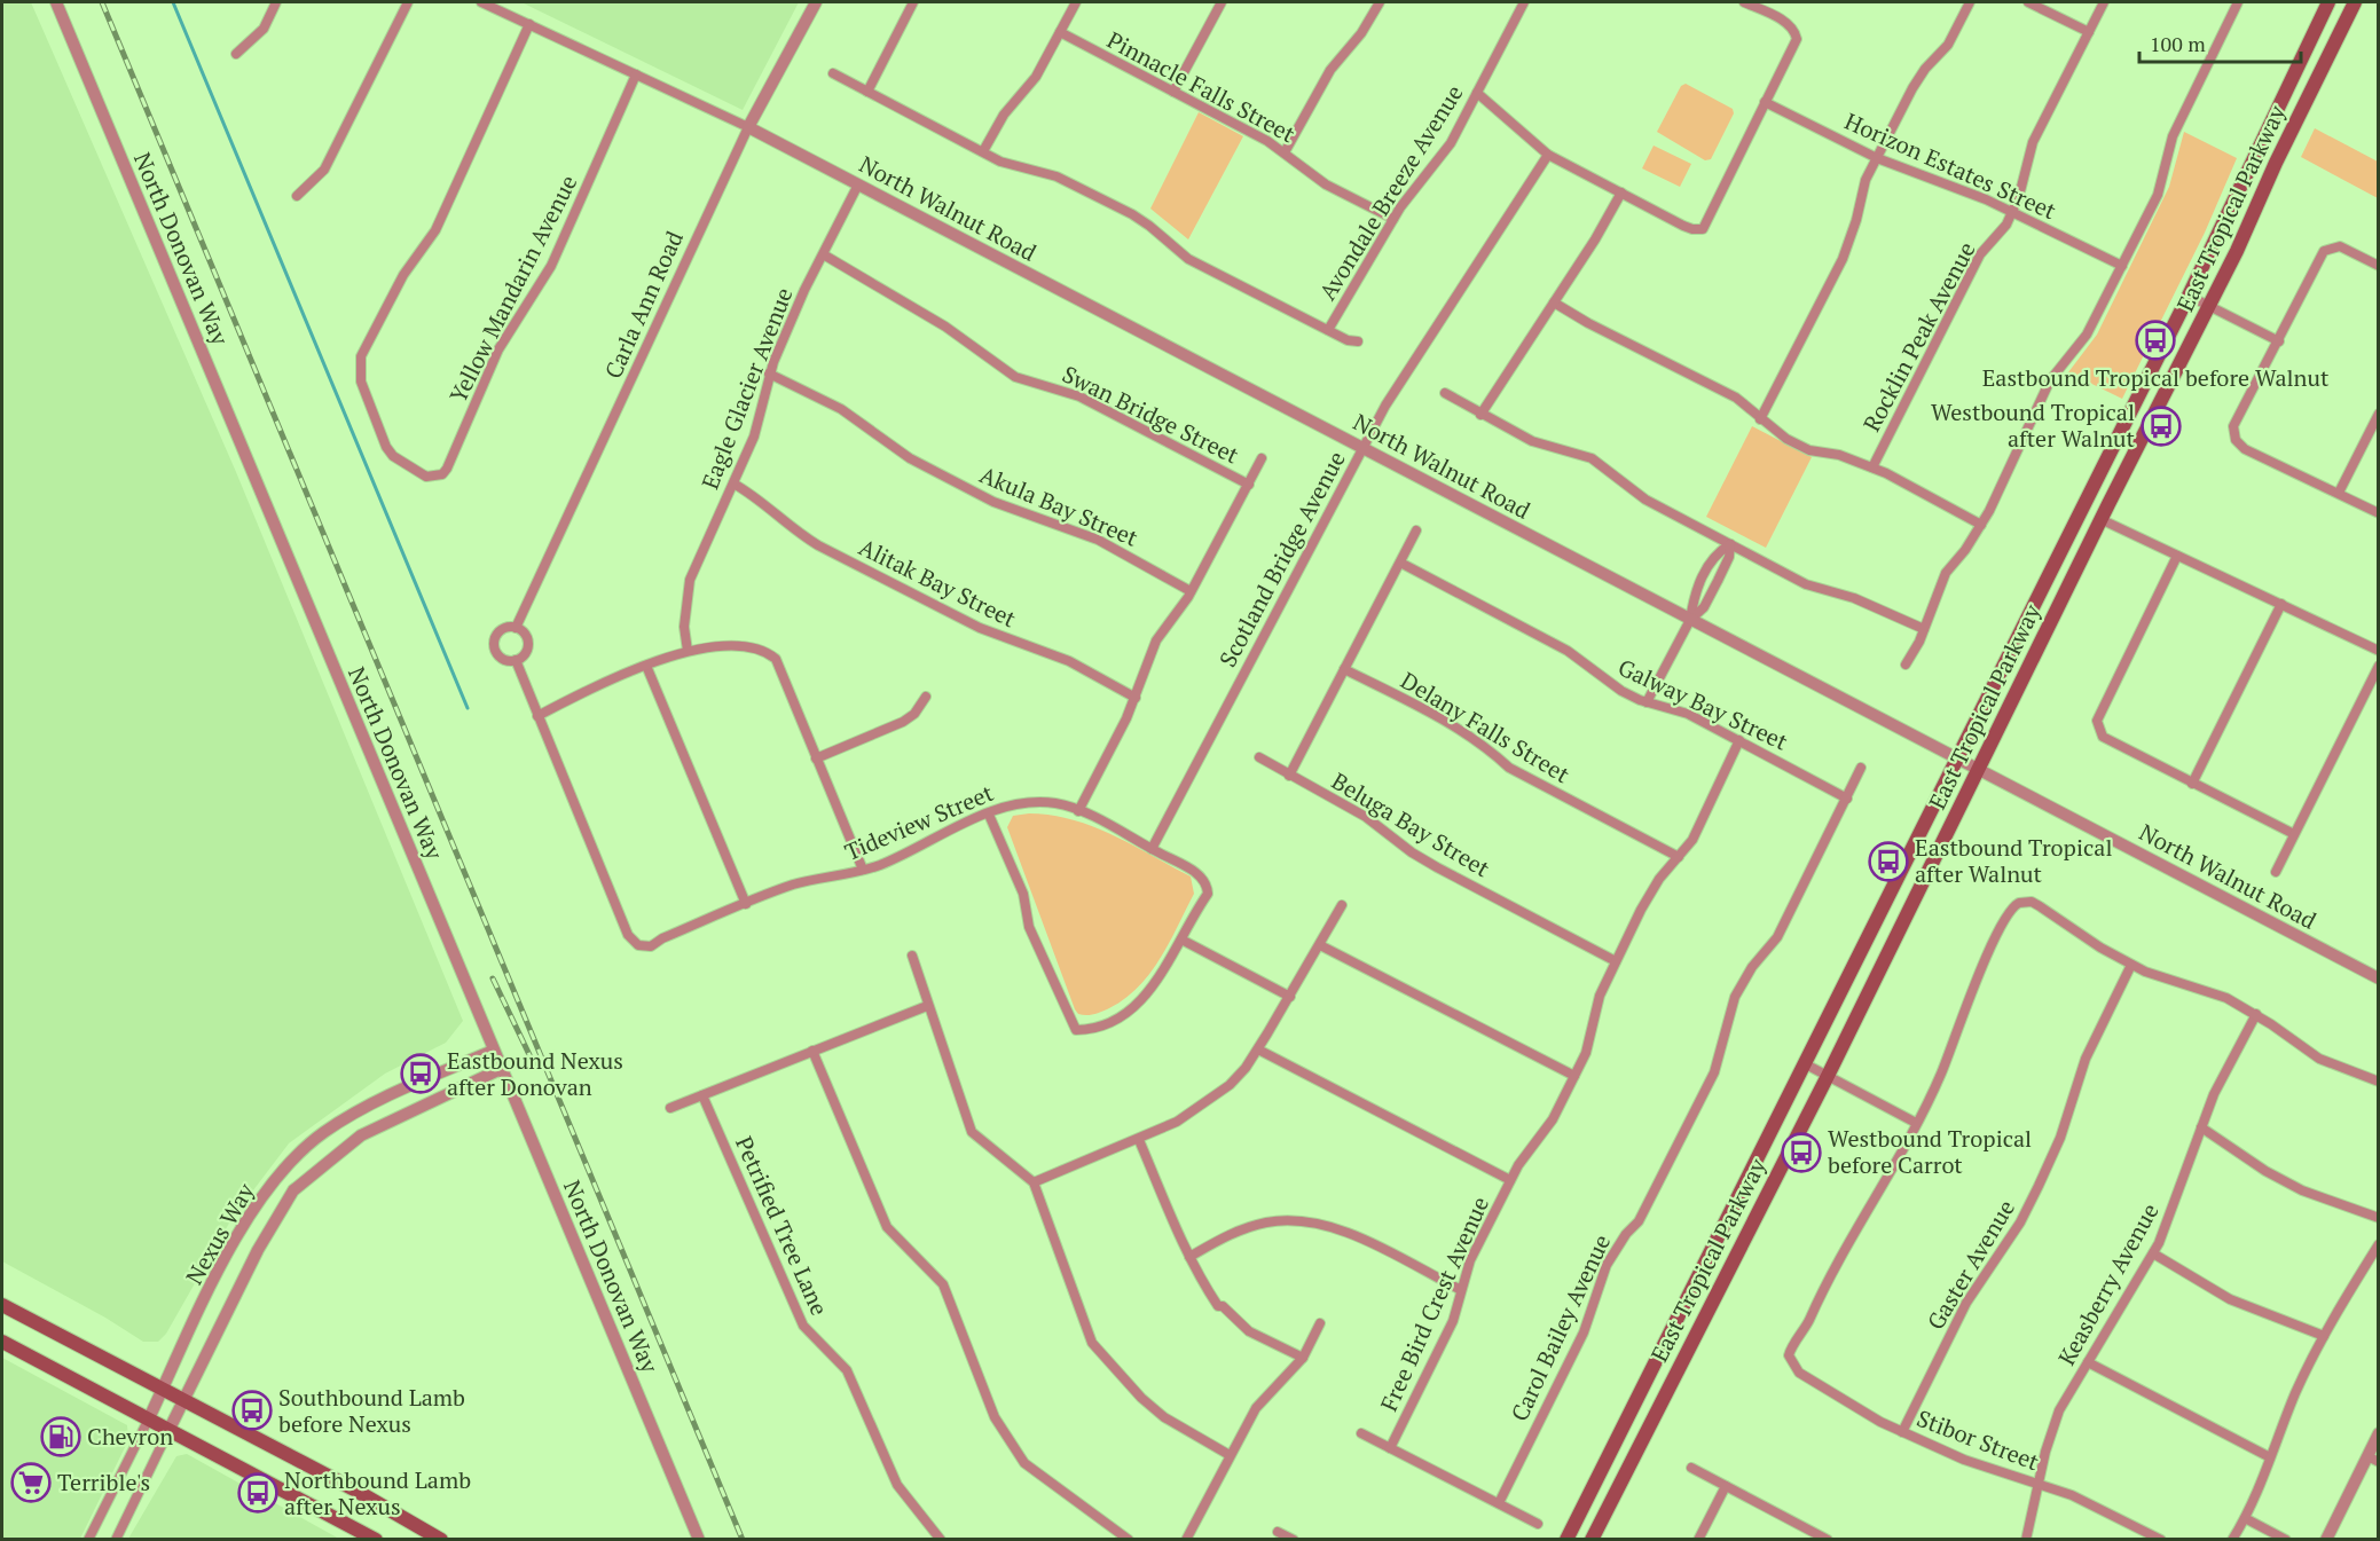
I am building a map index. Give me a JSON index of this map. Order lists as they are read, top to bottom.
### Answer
{
  "streets": {
    "main road": ["East Tropical Parkway"],
    "street": [
      "Pinnacle Falls Street",
      "Horizon Estates Street",
      "Avondale Breeze Avenue",
      "North Walnut Road",
      "North Donovan Way",
      "Yellow Mandarin Avenue",
      "Carla Ann Road",
      "Rocklin Peak Avenue",
      "Eagle Glacier Avenue",
      "Swan Bridge Street",
      "Akula Bay Street",
      "Scotland Bridge Avenue",
      "Alitak Bay Street",
      "Galway Bay Street",
      "Delany Falls Street",
      "Tideview Street",
      "Beluga Bay Street",
      "Petrified Tree Lane",
      "Nexus Way",
      "Gaster Avenue",
      "Keasberry Avenue",
      "Free Bird Crest Avenue",
      "Carol Bailey Avenue",
      "Stibor Street"
    ]
  },
  "crossings": [
    ["Pinnacle Falls Street", "Avondale Breeze Avenue"],
    ["Horizon Estates Street", "Rocklin Peak Avenue"],
    ["North Walnut Road", "East Tropical Parkway"],
    ["North Walnut Road", "Yellow Mandarin Avenue"],
    ["North Walnut Road", "Carla Ann Road"],
    ["North Walnut Road", "Eagle Glacier Avenue"],
    ["North Walnut Road", "Scotland Bridge Avenue"],
    ["North Donovan Way", "Nexus Way"],
    ["Eagle Glacier Avenue", "Swan Bridge Street"],
    ["Eagle Glacier Avenue", "Akula Bay Street"],
    ["Eagle Glacier Avenue", "Alitak Bay Street"],
    ["Scotland Bridge Avenue", "Tideview Street"],
    ["Galway Bay Street", "Free Bird Crest Avenue"],
    ["Galway Bay Street", "Carol Bailey Avenue"],
    ["Delany Falls Street", "Free Bird Crest Avenue"],
    ["Beluga Bay Street", "Free Bird Crest Avenue"],
    ["Gaster Avenue", "Stibor Street"],
    ["Keasberry Avenue", "Stibor Street"]
  ],
  "places": {
    "bus stop": [
      "Eastbound Tropical before Walnut",
      "Westbound Tropical after Walnut",
      "Eastbound Tropical after Walnut",
      "Eastbound Nexus after Donovan",
      "Westbound Tropical before Carrot",
      "Southbound Lamb before Nexus",
      "Northbound Lamb after Nexus"
    ],
    "fuel station": ["Chevron"],
    "supermarket": ["Terrible's"]
  },
  "scale_bar": "100 m"
}
